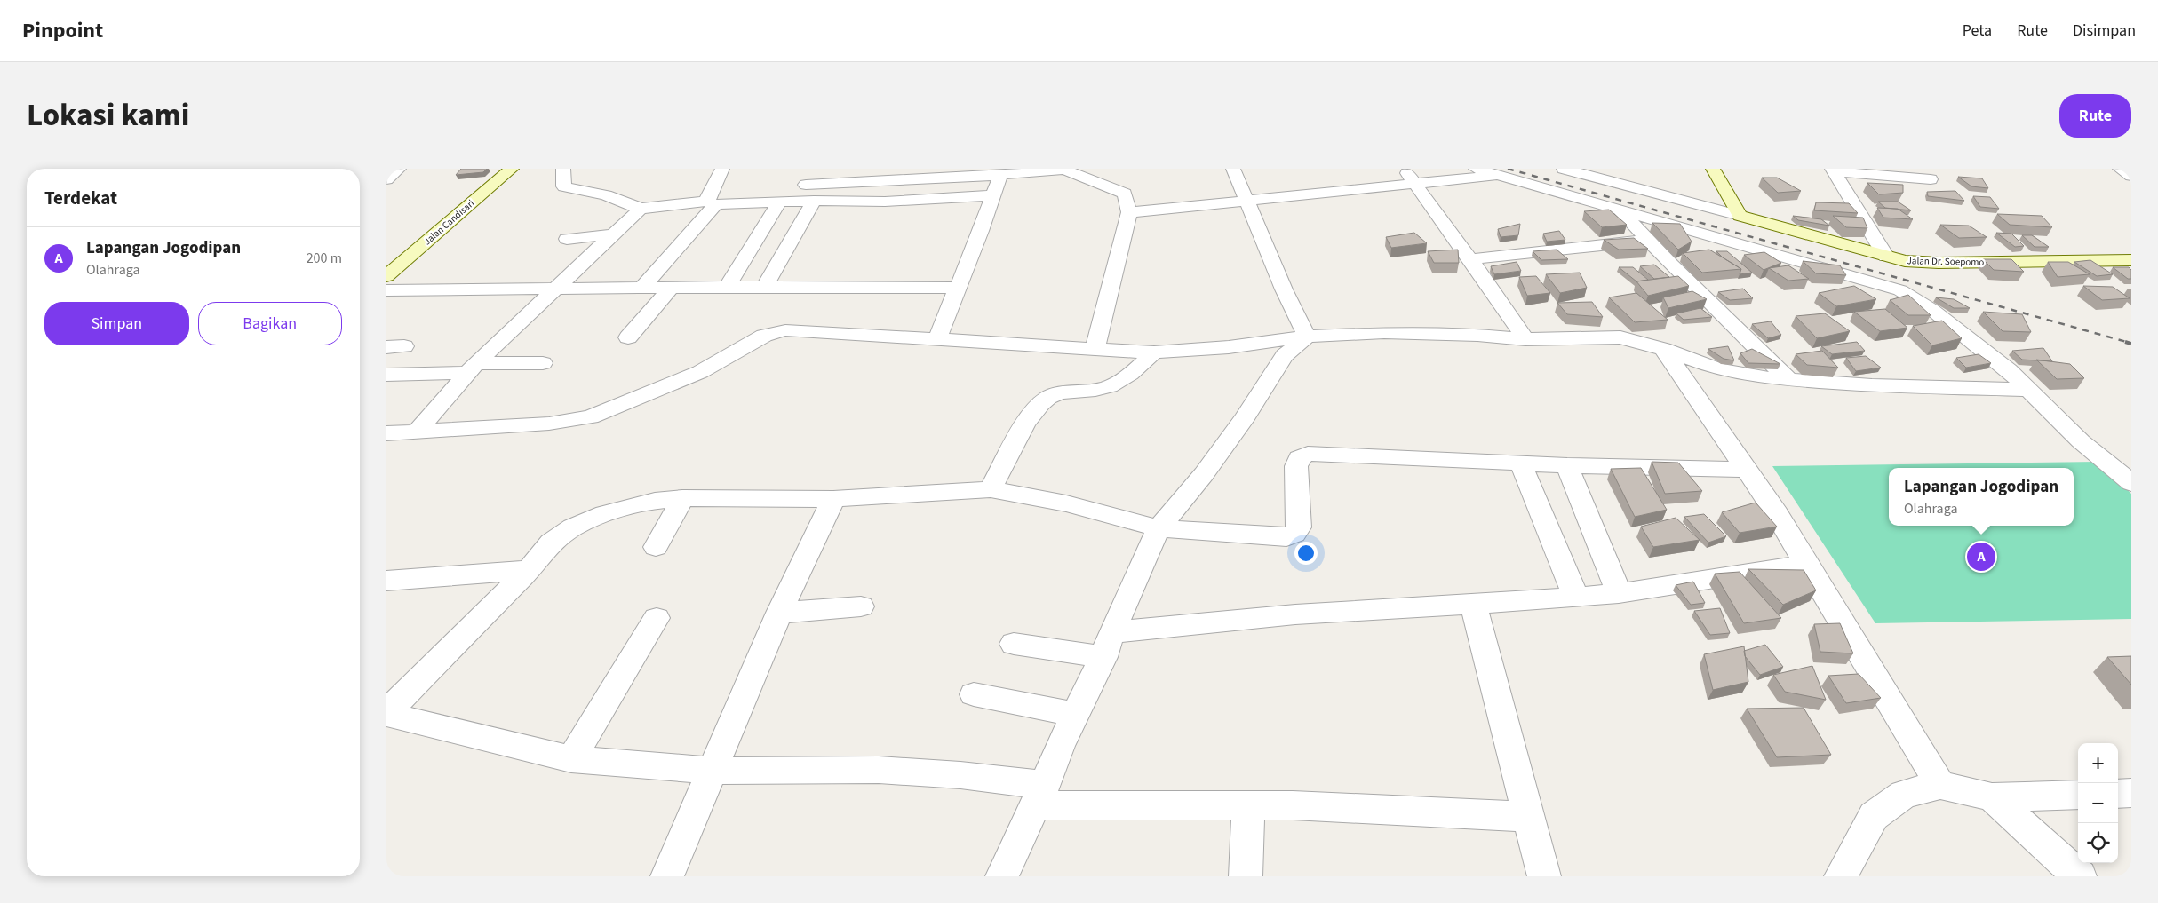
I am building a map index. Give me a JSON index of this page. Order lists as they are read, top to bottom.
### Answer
{
  "streets": {
    "street": ["Jalan Candisari", "Jalan Dr. Soepomo"]
  },
  "page": {
    "header": "Pinpoint",
    "nav": ["Peta", "Rute", "Disimpan"],
    "title": "Lokasi kami",
    "buttons": [
      "Rute",
      ["Simpan", "Bagikan"]
    ],
    "heading": "Terdekat",
    "list": [
      {
        "mark": "A",
        "name": "Lapangan Jogodipan",
        "note": "Olahraga",
        "value": "200 m"
      }
    ],
    "popup": ["Lapangan Jogodipan", "Olahraga"],
    "pins": "A",
    "map_buttons": ["+", "−"]
  }
}
